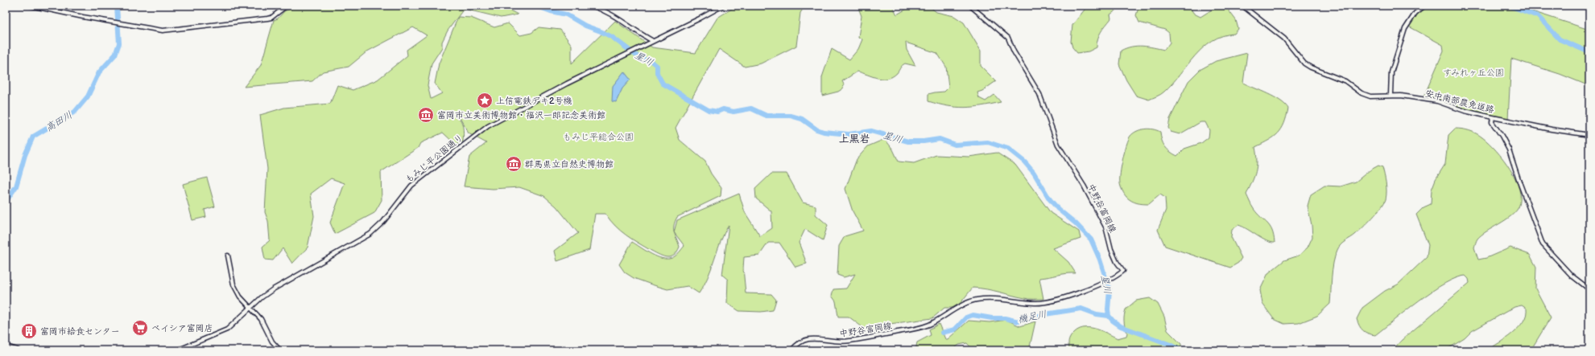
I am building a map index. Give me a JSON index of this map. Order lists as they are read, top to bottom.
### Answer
{
  "streets": {
    "street": ["安中南部農免道路", "もみじ平公園通り", "中野谷富岡線"]
  },
  "districts": ["上黒岩"],
  "water": ["星川", "高田川", "機足川"],
  "parks": ["すみれヶ丘公園", "もみじ平総合公園"],
  "places": {
    "place": ["上信電鉄デキ2号機"],
    "museum": ["富岡市立美術博物館・福沢一郎記念美術館", "群馬県立自然史博物館"],
    "supermarket": ["ベイシア富岡店"],
    "building": ["富岡市給食センター"]
  }
}
